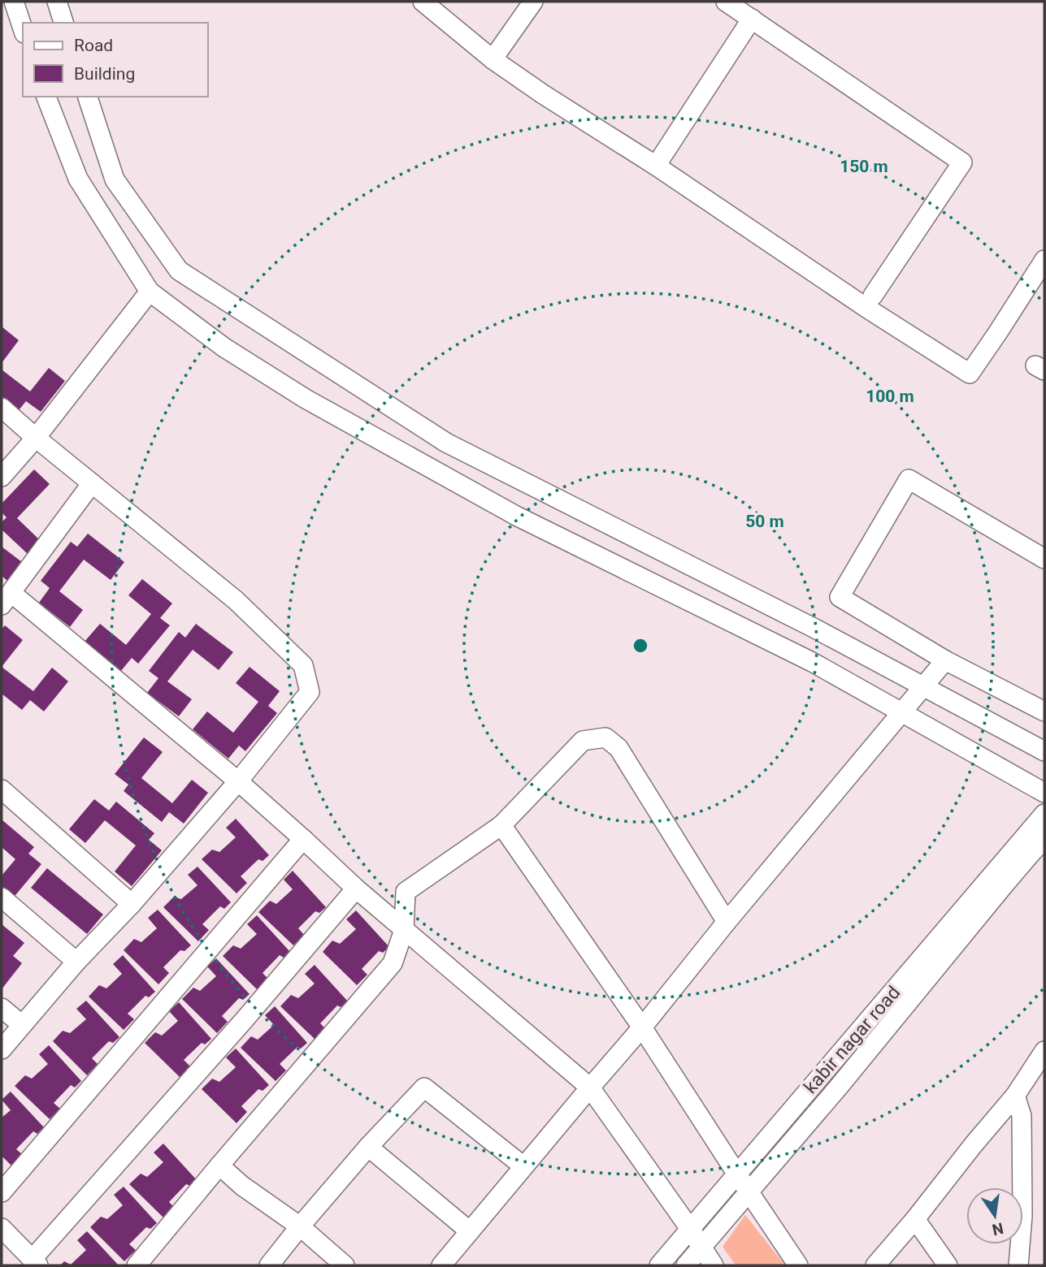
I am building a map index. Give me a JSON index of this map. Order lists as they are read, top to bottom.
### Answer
{
  "streets": {
    "street": ["kabir nagar road"]
  },
  "legend": ["Road", "Building"],
  "north": "bottom",
  "rings": ["150 m", "100 m", "50 m"]
}
